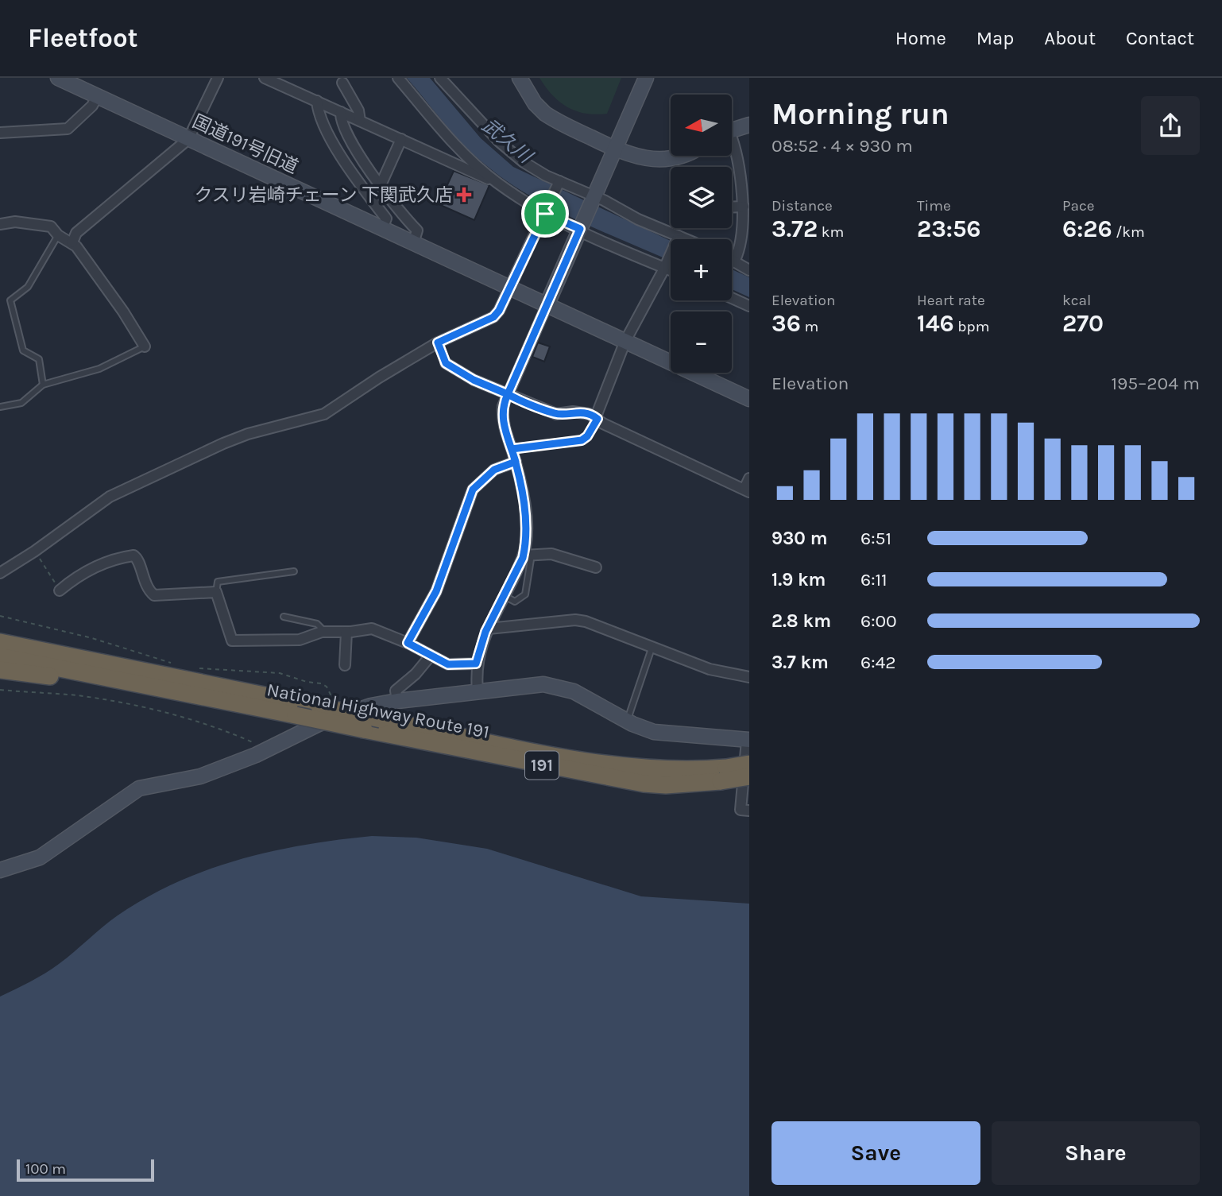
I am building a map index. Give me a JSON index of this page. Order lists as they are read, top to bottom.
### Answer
{
  "streets": {
    "highway": ["National Highway Route 191", "191"],
    "street": ["国道191号旧道"]
  },
  "water": ["武久川"],
  "places": {
    "health": ["クスリ岩崎チェーン 下関武久店"]
  },
  "scale_bar": "100 m",
  "north": "left",
  "page": {
    "header": "Fleetfoot",
    "nav": [
      "Home",
      "Map",
      "About",
      "Contact"
    ],
    "heading": ["Morning run", "08:52 · 4 × 930 m"],
    "map_buttons": ["+", "−"],
    "stats": [
      ["Distance", "3.72 km"],
      ["Time", "23:56"],
      ["Pace", "6:26 /km"],
      ["Elevation", "36 m"],
      ["Heart rate", "146 bpm"],
      ["kcal", "270"]
    ],
    "chart": ["Elevation", "195–204 m"],
    "list": [
      {
        "name": "930 m",
        "note": "6:51"
      },
      {
        "name": "1.9 km",
        "note": "6:11"
      },
      {
        "name": "2.8 km",
        "note": "6:00"
      },
      {
        "name": "3.7 km",
        "note": "6:42"
      }
    ],
    "buttons": ["Save", "Share"],
    "scale": "100 m"
  }
}
